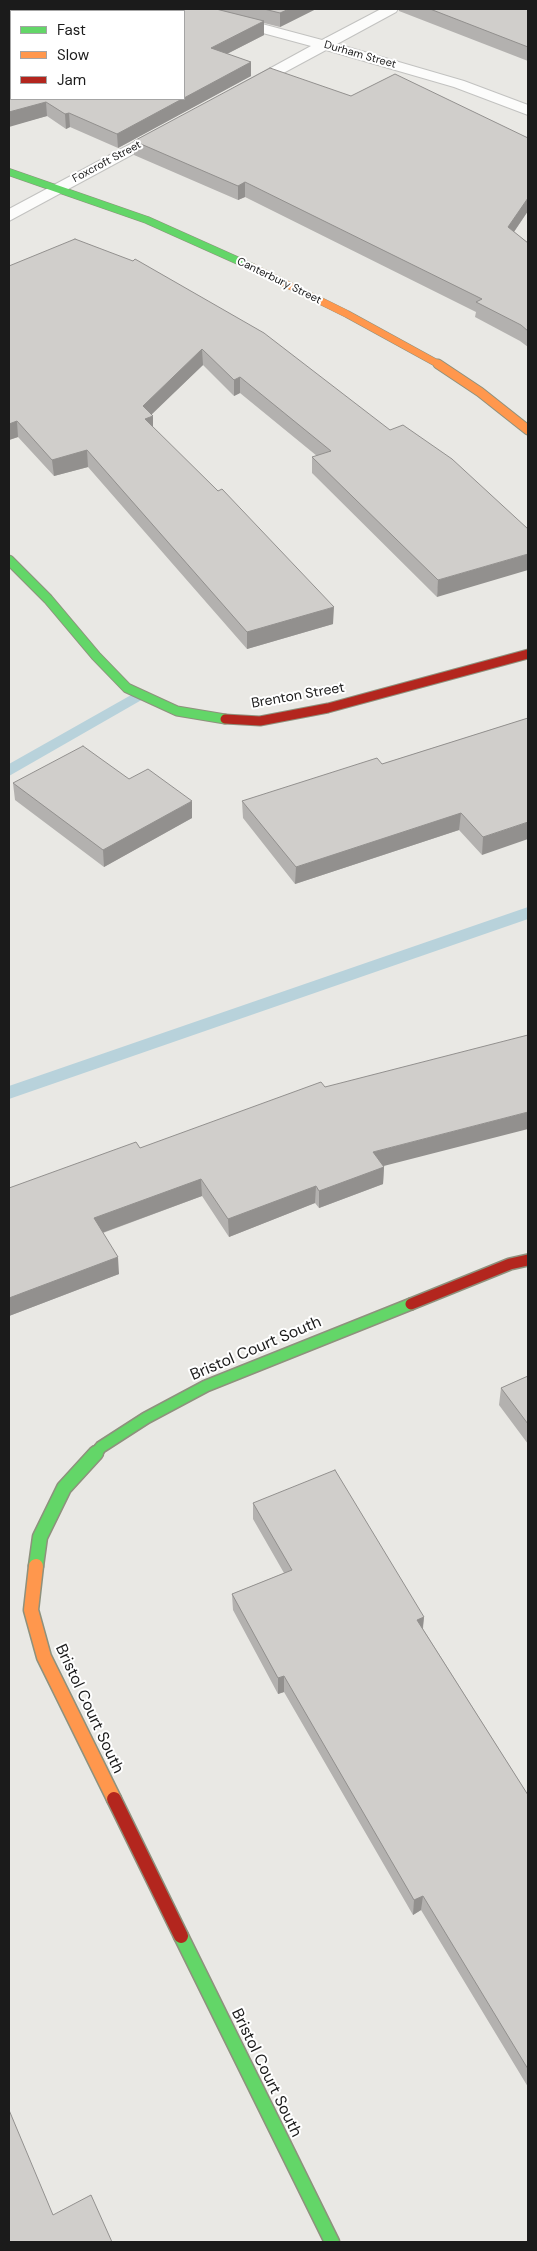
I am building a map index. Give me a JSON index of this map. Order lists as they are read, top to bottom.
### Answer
{
  "streets": {
    "street": [
      "Durham Street",
      "Foxcroft Street",
      "Canterbury Street",
      "Brenton Street",
      "Bristol Court South"
    ]
  },
  "crossings": [
    ["Foxcroft Street", "Canterbury Street"]
  ],
  "legend": ["Fast", "Slow", "Jam"]
}
